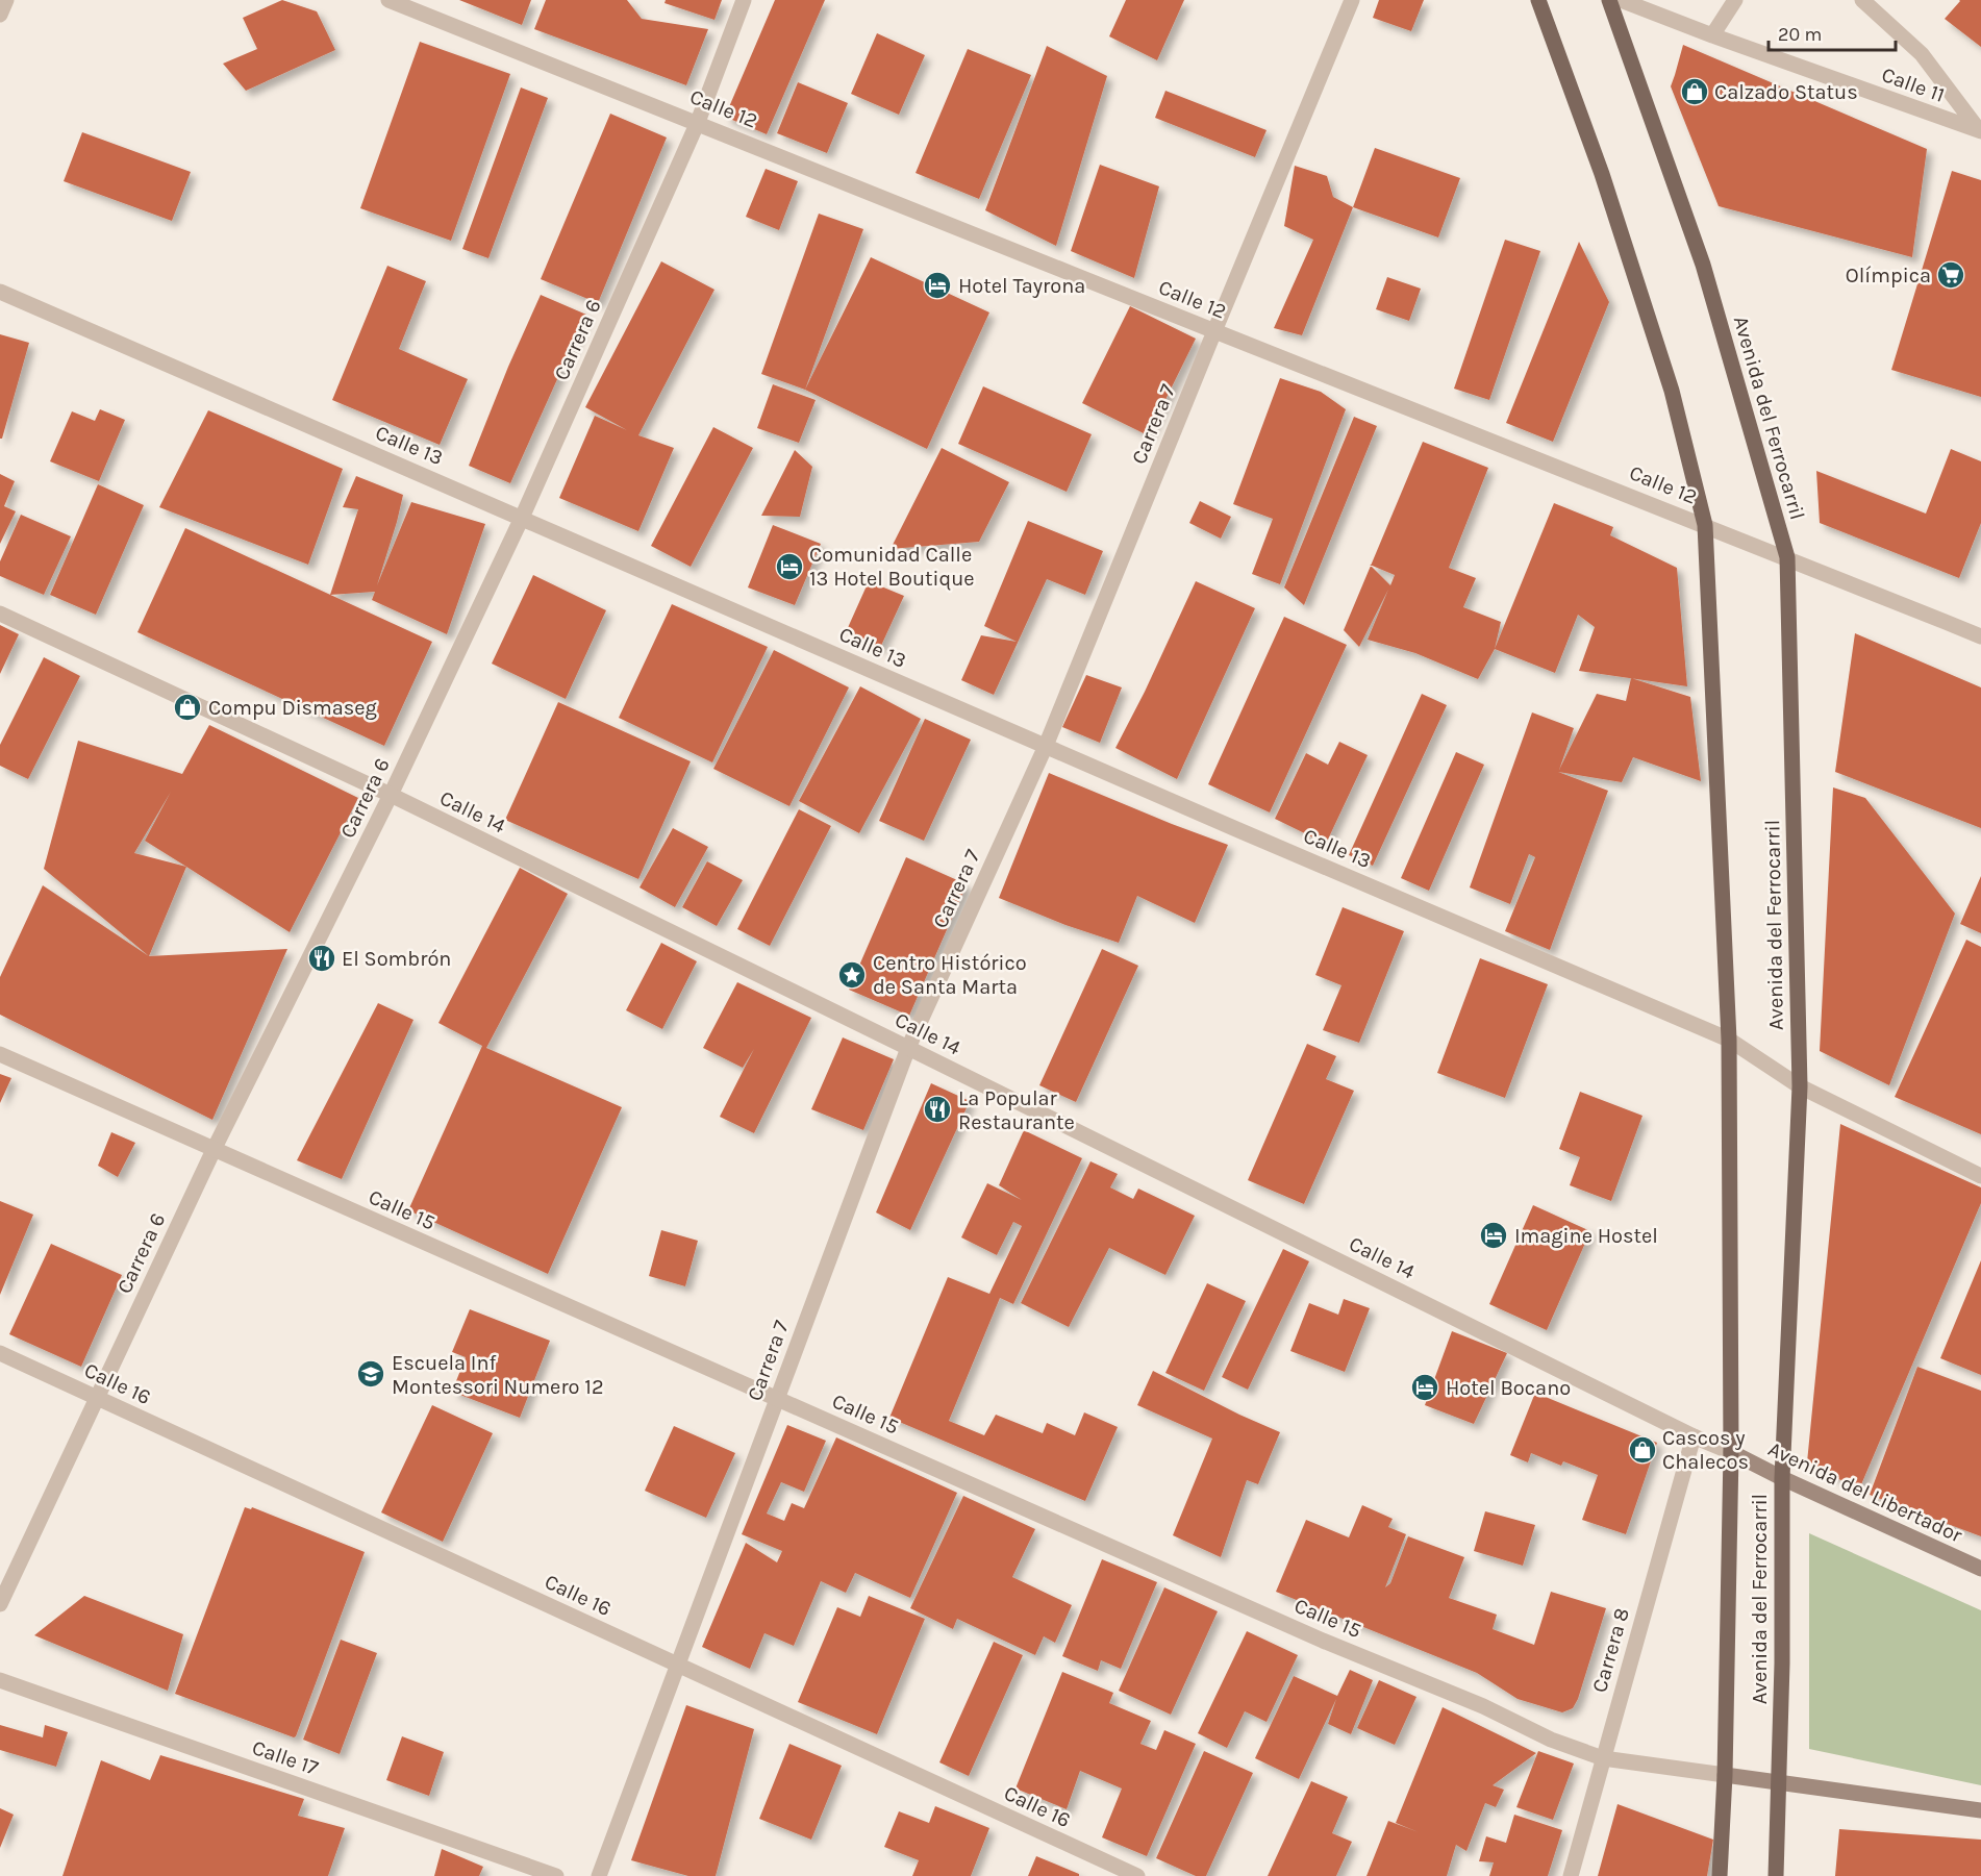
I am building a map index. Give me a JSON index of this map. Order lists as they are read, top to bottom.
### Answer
{
  "streets": {
    "main road": ["Avenida del Ferrocarril", "Avenida del Libertador"],
    "street": [
      "Calle 11",
      "Calle 12",
      "Carrera 6",
      "Carrera 7",
      "Calle 13",
      "Calle 14",
      "Calle 15",
      "Calle 16",
      "Carrera 8",
      "Calle 17"
    ]
  },
  "crossings": [
    ["Calle 12", "Carrera 6"],
    ["Calle 12", "Avenida del Ferrocarril"],
    ["Calle 12", "Carrera 7"],
    ["Carrera 6", "Calle 13"],
    ["Carrera 6", "Calle 14"],
    ["Carrera 6", "Calle 15"],
    ["Carrera 6", "Calle 16"],
    ["Avenida del Ferrocarril", "Calle 13"],
    ["Avenida del Ferrocarril", "Calle 14"],
    ["Avenida del Ferrocarril", "Calle 15"],
    ["Avenida del Ferrocarril", "Avenida del Libertador"],
    ["Carrera 7", "Calle 13"],
    ["Carrera 7", "Calle 14"],
    ["Carrera 7", "Calle 15"],
    ["Carrera 7", "Calle 16"],
    ["Calle 14", "Avenida del Libertador"],
    ["Calle 14", "Carrera 8"],
    ["Calle 15", "Carrera 8"]
  ],
  "places": {
    "shop": ["Calzado Status", "Compu Dismaseg", "Cascos y Chalecos"],
    "supermarket": ["Olímpica"],
    "hotel": [
      "Hotel Tayrona",
      "Comunidad Calle 13 Hotel Boutique",
      "Imagine Hostel",
      "Hotel Bocano"
    ],
    "restaurant": ["El Sombrón", "La Popular Restaurante"],
    "place": ["Centro Histórico de Santa Marta"],
    "school or university": ["Escuela Inf Montessori Numero 12"]
  },
  "scale_bar": "20 m"
}
